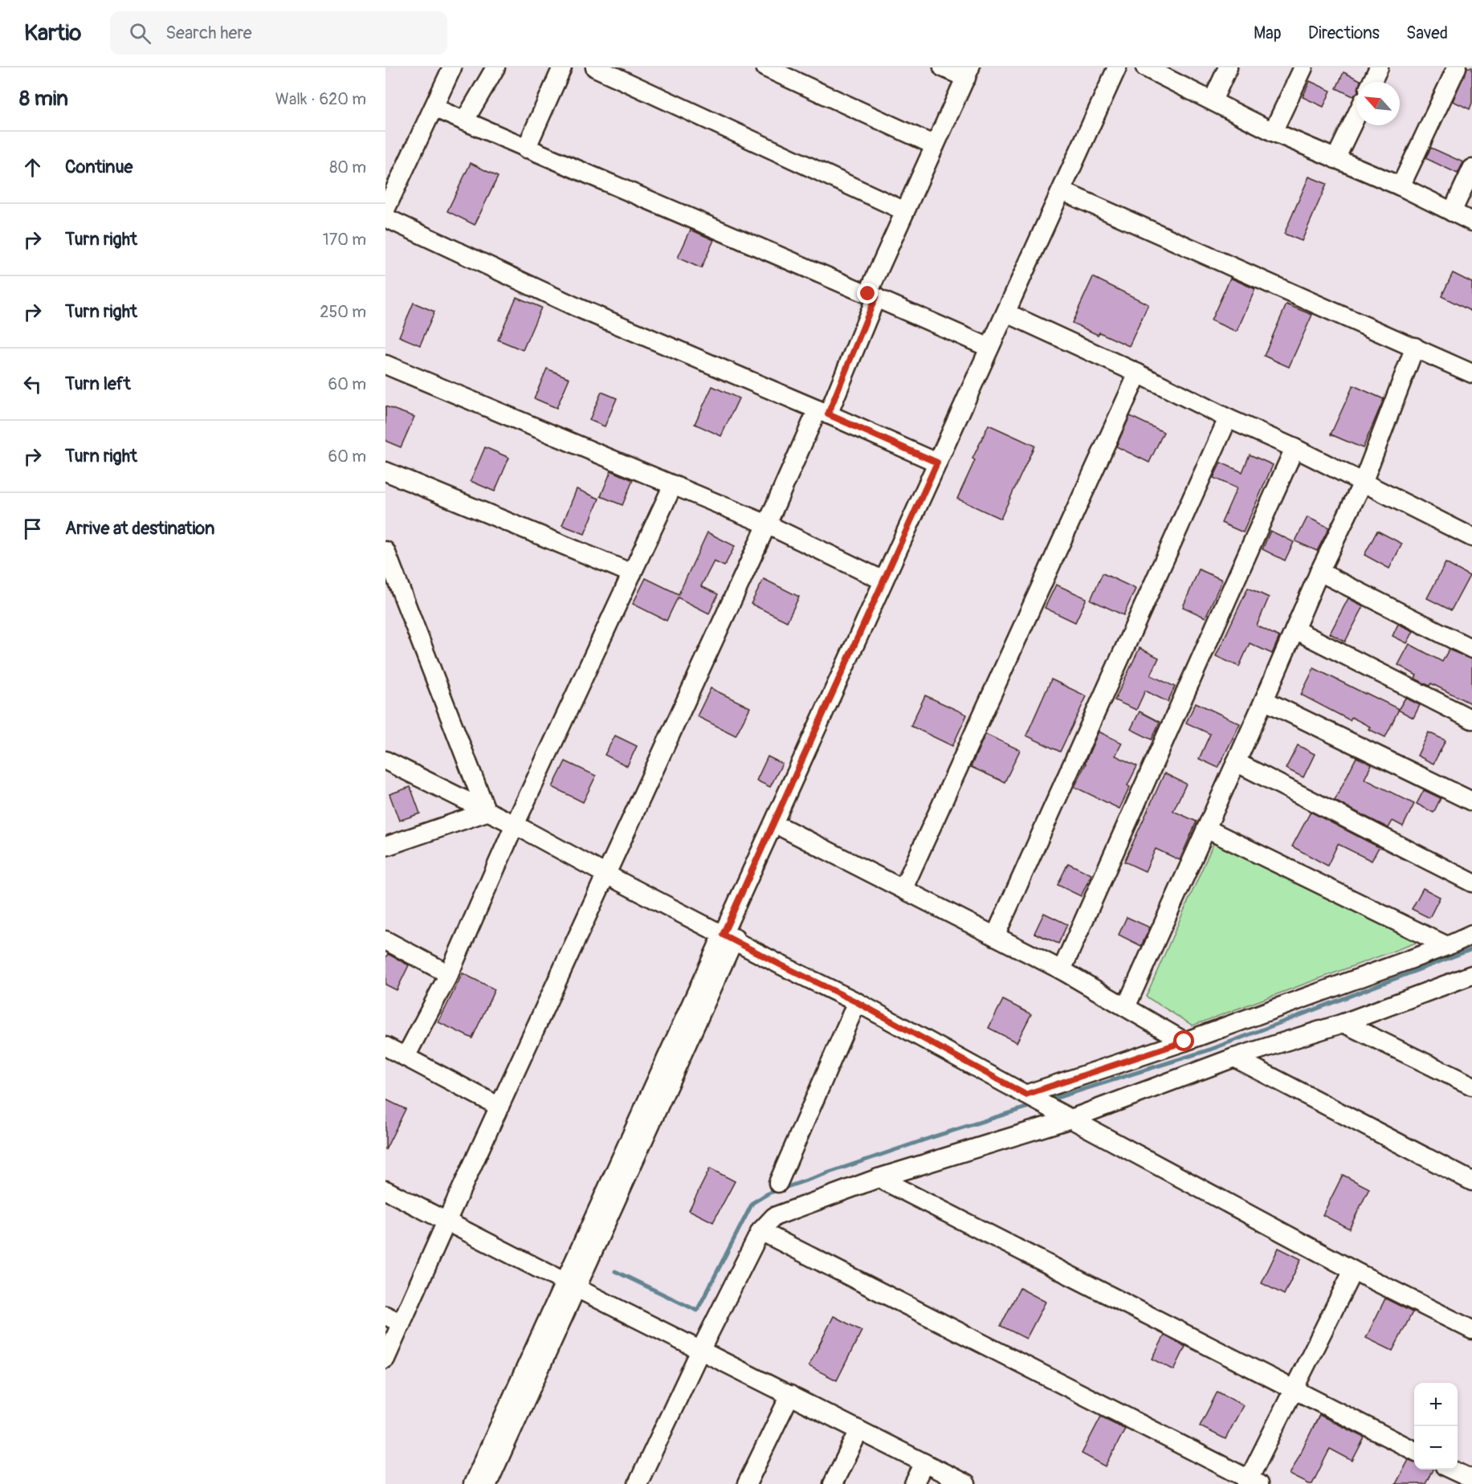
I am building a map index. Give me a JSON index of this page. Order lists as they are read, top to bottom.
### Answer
{
  "north": "top left",
  "page": {
    "header": "Kartio",
    "search": "Search here",
    "nav": ["Map", "Directions", "Saved"],
    "heading": ["8 min", "Walk · 620 m"],
    "list": [
      ["Continue", "80 m"],
      ["Turn right", "170 m"],
      ["Turn right", "250 m"],
      ["Turn left", "60 m"],
      ["Turn right", "60 m"],
      "Arrive at destination"
    ],
    "map_buttons": ["+", "−"]
  }
}
